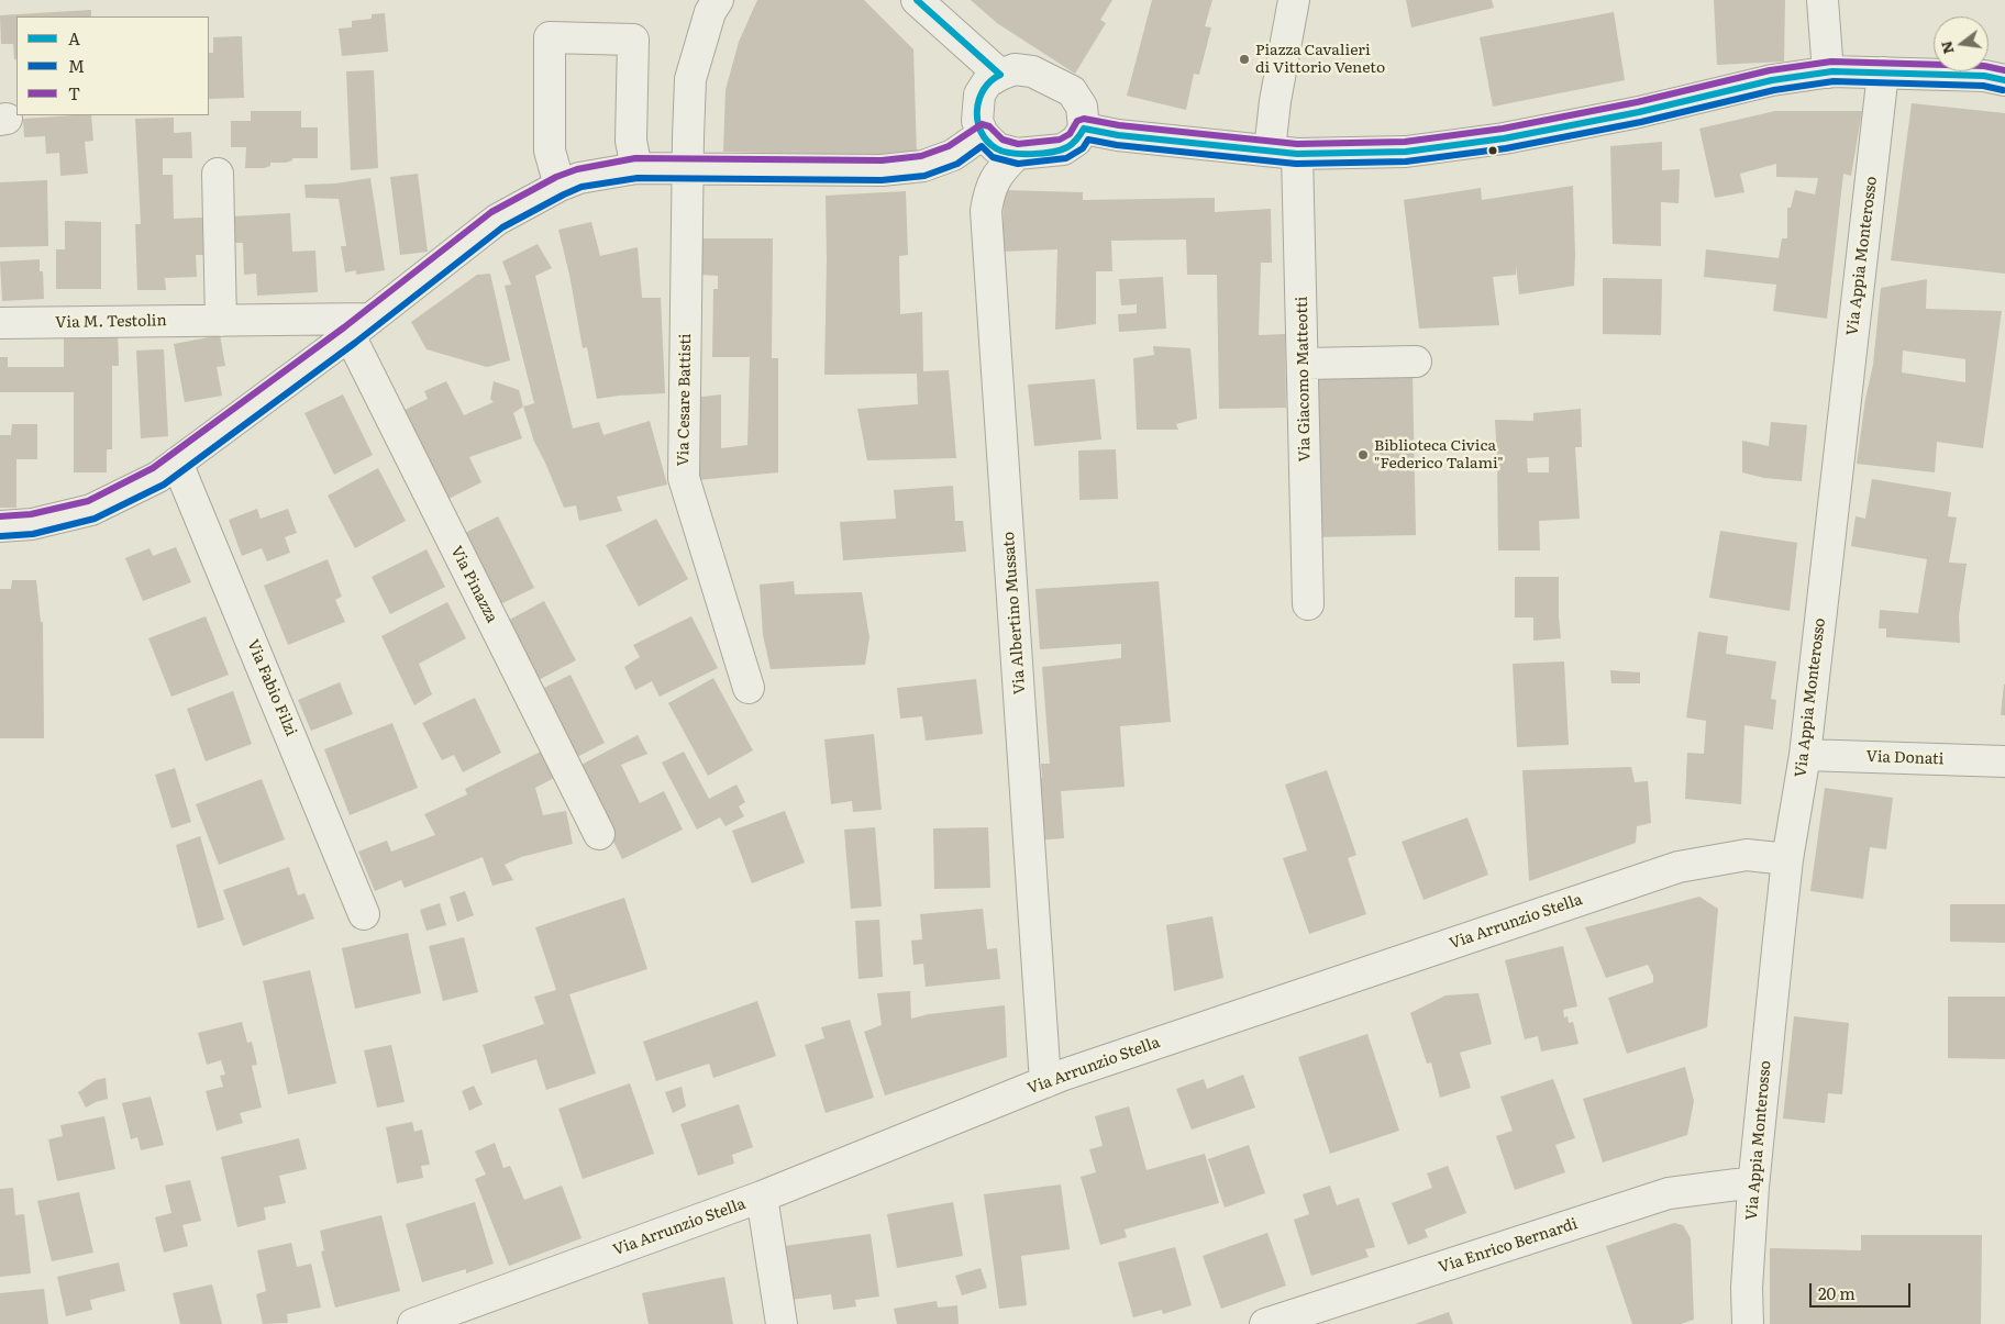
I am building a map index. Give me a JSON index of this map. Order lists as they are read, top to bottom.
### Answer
{
  "streets": {
    "street": [
      "Via Appia Monterosso",
      "Via M. Testolin",
      "Via Giacomo Matteotti",
      "Via Cesare Battisti",
      "Via Pinazza",
      "Via Albertino Mussato",
      "Via Fabio Filzi",
      "Via Donati",
      "Via Arrunzio Stella",
      "Via Enrico Bernardi"
    ]
  },
  "crossings": [
    ["Via Appia Monterosso", "Via Donati"],
    ["Via Appia Monterosso", "Via Arrunzio Stella"],
    ["Via Appia Monterosso", "Via Enrico Bernardi"],
    ["Via M. Testolin", "Via Pinazza"],
    ["Via Albertino Mussato", "Via Arrunzio Stella"]
  ],
  "places": ["Piazza Cavalieri di Vittorio Veneto", "Biblioteca Civica \"Federico Talami\""],
  "lines": ["transit line A", "transit line T", "transit line M"],
  "legend": ["A", "M", "T"],
  "scale_bar": "20 m",
  "north": "left"
}
